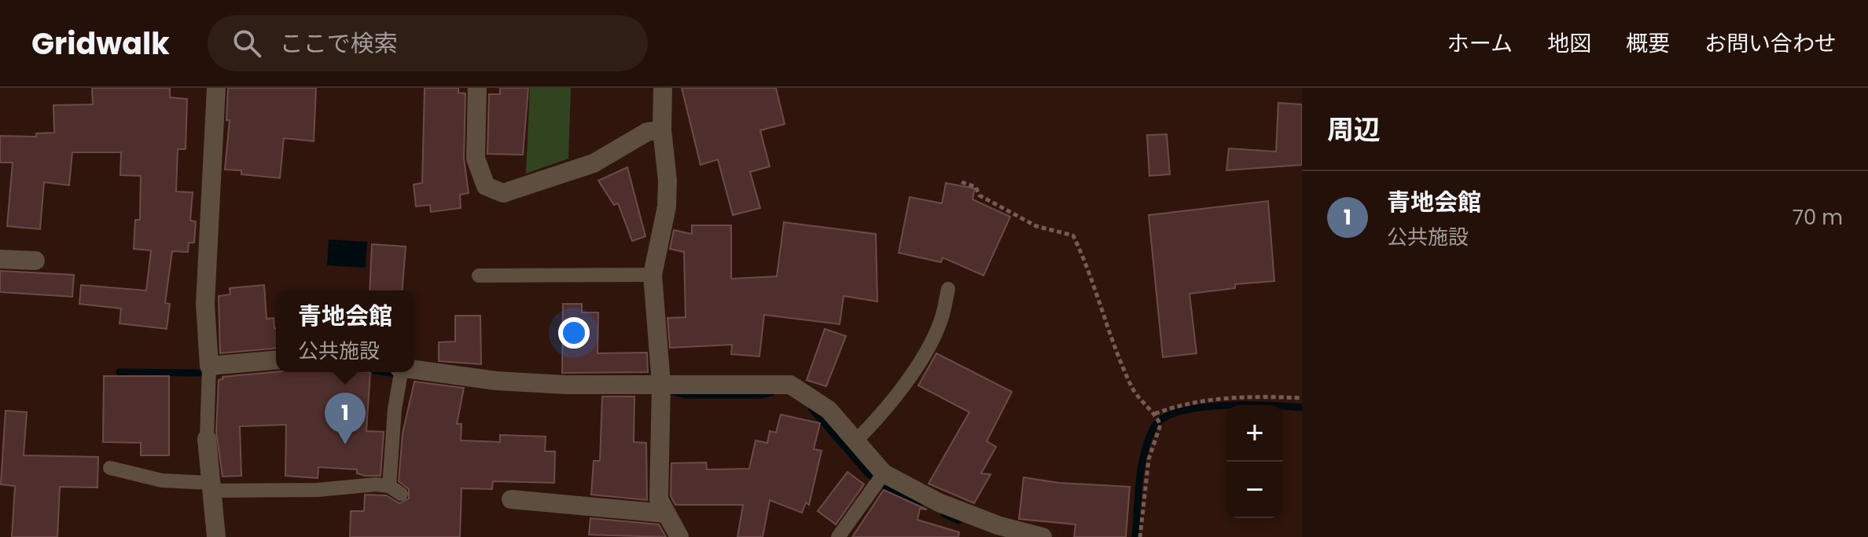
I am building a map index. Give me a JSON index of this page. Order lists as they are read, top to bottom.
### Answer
{
  "page": {
    "header": "Gridwalk",
    "search": "ここで検索",
    "nav": [
      "ホーム",
      "地図",
      "概要",
      "お問い合わせ"
    ],
    "heading": "周辺",
    "list": [
      {
        "mark": "1",
        "name": "青地会館",
        "note": "公共施設",
        "value": "70 m"
      }
    ],
    "popup": ["青地会館", "公共施設"],
    "pins": "1",
    "map_buttons": ["+", "−"]
  }
}
